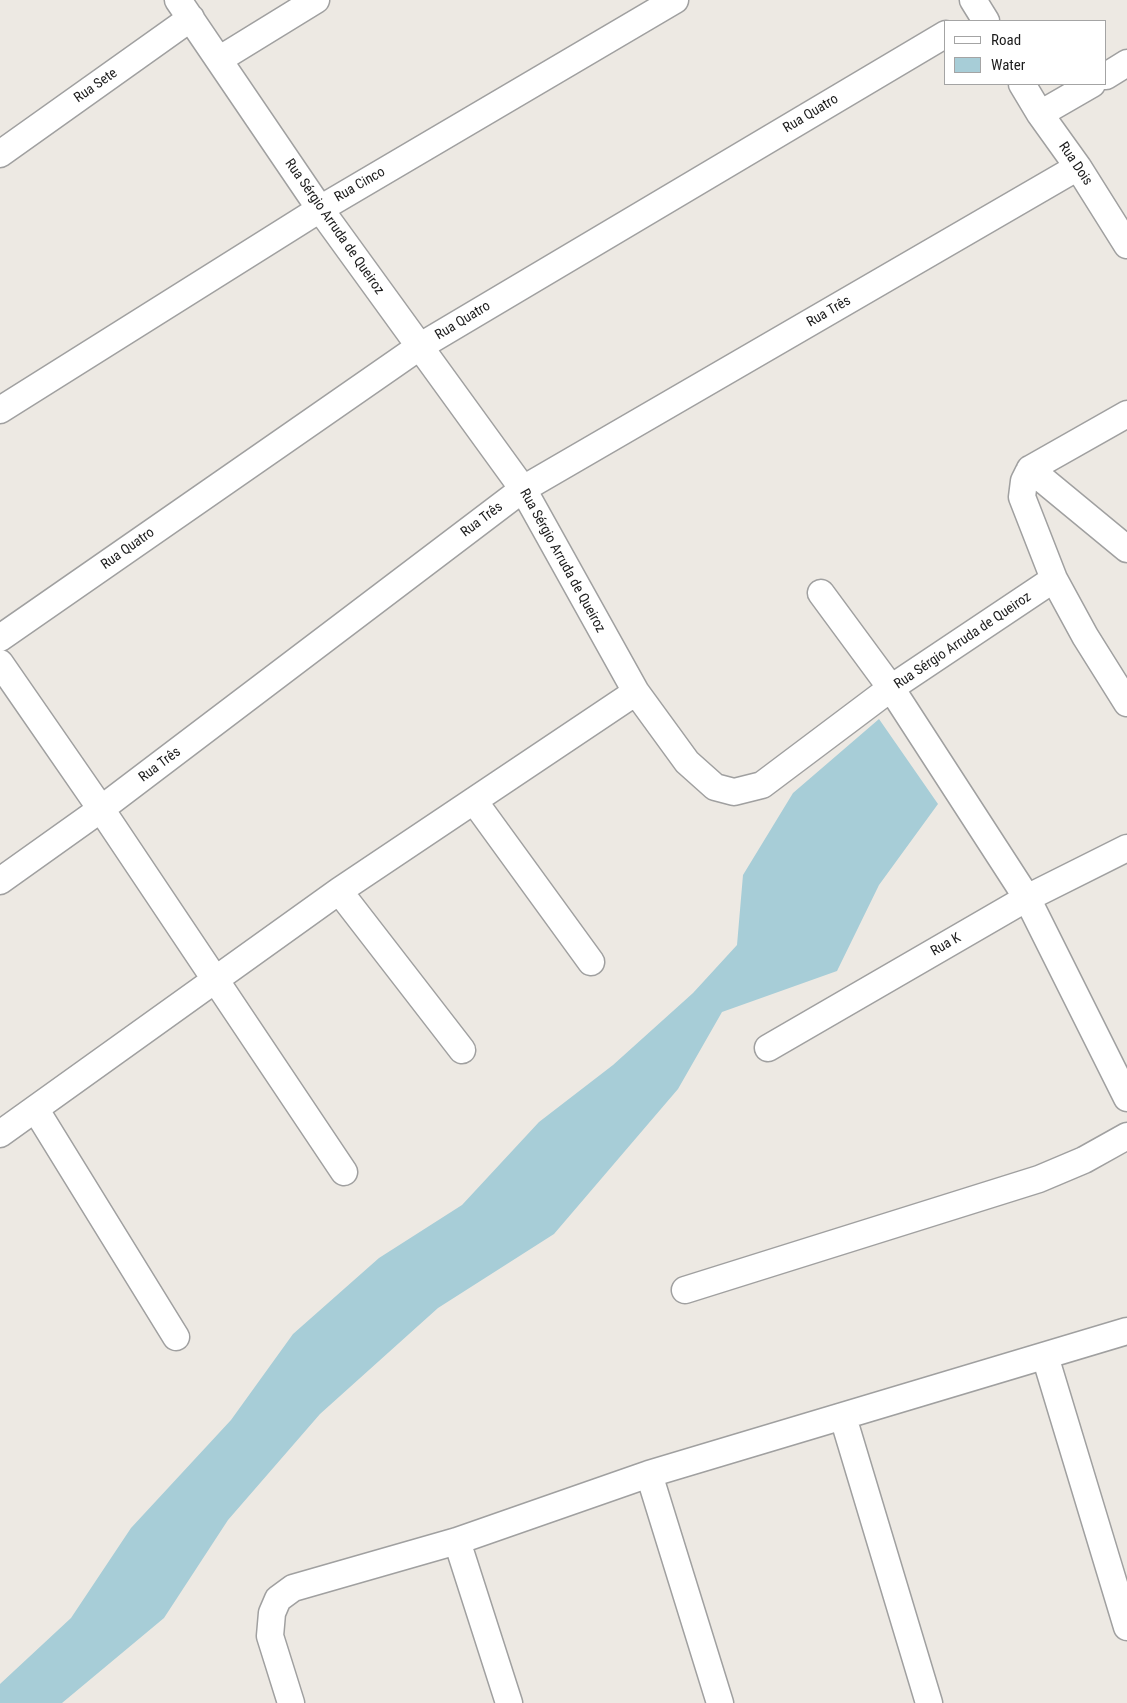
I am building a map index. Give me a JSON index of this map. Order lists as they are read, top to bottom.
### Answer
{
  "streets": {
    "street": [
      "Rua Sete",
      "Rua Quatro",
      "Rua Dois",
      "Rua Cinco",
      "Rua Sérgio Arruda de Queiroz",
      "Rua Três",
      "Rua K"
    ]
  },
  "crossings": [
    ["Rua Sete", "Rua Sérgio Arruda de Queiroz"],
    ["Rua Quatro", "Rua Sérgio Arruda de Queiroz"],
    ["Rua Dois", "Rua Três"],
    ["Rua Cinco", "Rua Sérgio Arruda de Queiroz"],
    ["Rua Sérgio Arruda de Queiroz", "Rua Três"]
  ],
  "legend": ["Road", "Water"]
}
